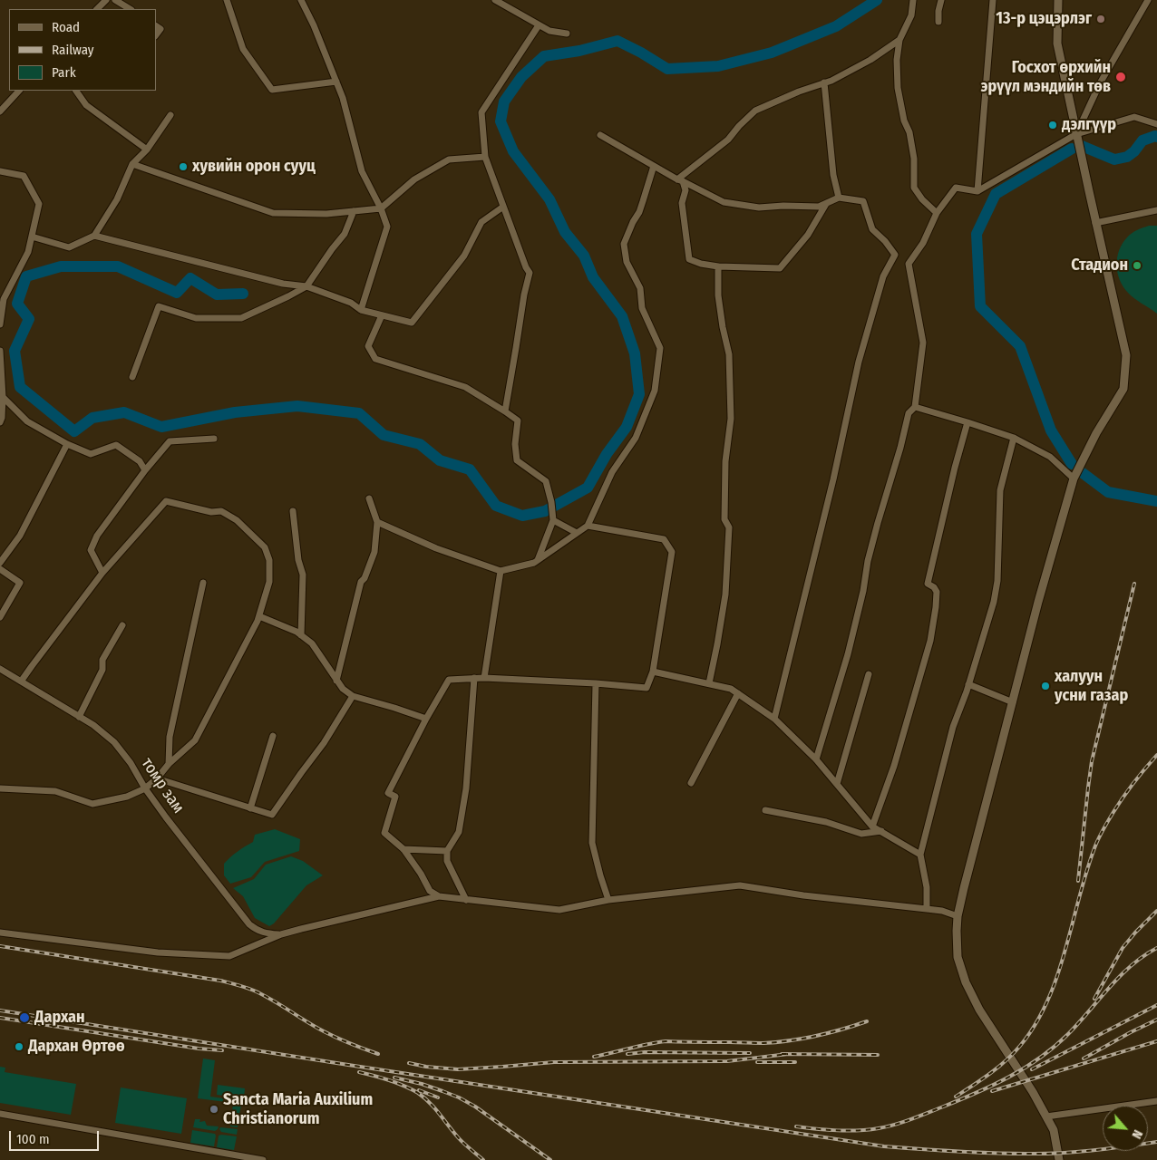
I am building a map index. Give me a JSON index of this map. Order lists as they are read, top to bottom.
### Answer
{
  "streets": {
    "street": ["томр зам"]
  },
  "places": [
    "13-р цэцэрлэг",
    "Госхот өрхийн эрүүл мэндийн төв",
    "дэлгүүр",
    "хувийн орон сууц",
    "Стадион",
    "халуун усни газар",
    "Дархан",
    "Дархан Өртөө",
    "Sancta Maria Auxilium Christianorum"
  ],
  "legend": ["Road", "Railway", "Park"],
  "scale_bar": "100 m",
  "north": "bottom right"
}
